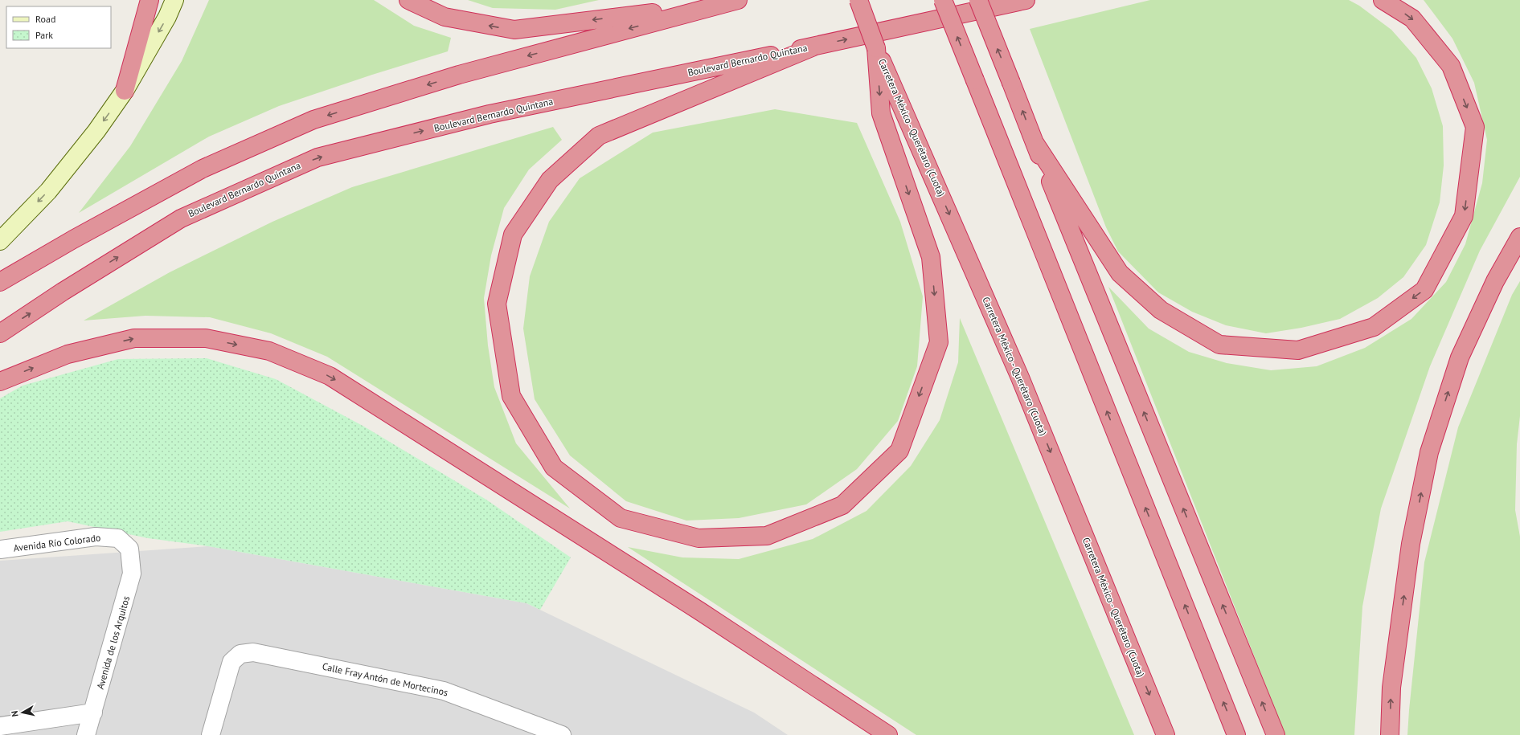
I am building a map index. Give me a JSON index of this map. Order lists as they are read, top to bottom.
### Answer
{
  "streets": {
    "highway": ["Boulevard Bernardo Quintana", "Carretera México - Querétaro (Cuota)"],
    "street": ["Avenida Río Colorado", "Avenida de los Arquitos", "Calle Fray Antón de Mortecinos"]
  },
  "crossings": [
    ["Avenida Río Colorado", "Avenida de los Arquitos"]
  ],
  "legend": ["Road", "Park"],
  "north": "left"
}
